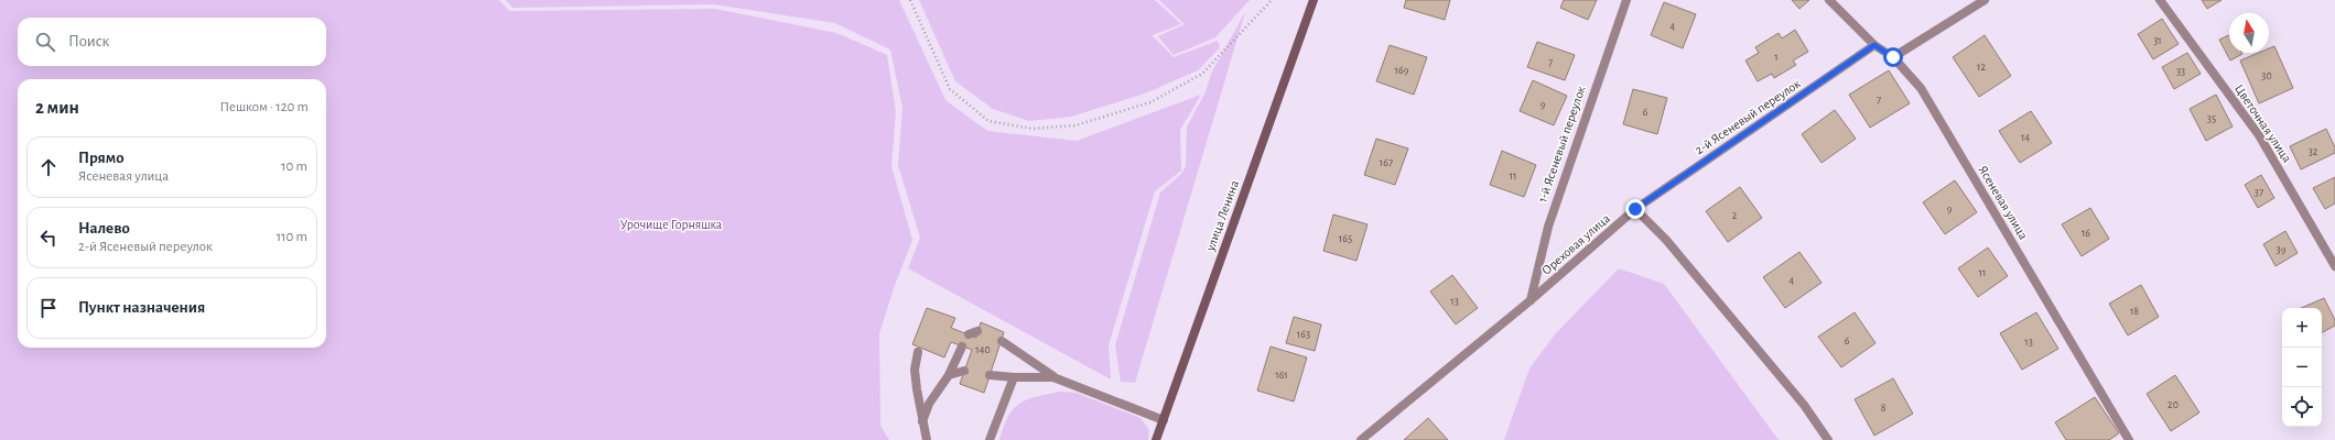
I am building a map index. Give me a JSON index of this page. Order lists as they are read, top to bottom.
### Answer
{
  "streets": {
    "main road": ["улица Ленина"],
    "street": [
      "2-й Ясеневый переулок",
      "Цветочная улица",
      "1-й Ясеневый переулок",
      "Ясеневая улица",
      "Ореховая улица"
    ]
  },
  "crossings": [
    ["2-й Ясеневый переулок", "Ясеневая улица"],
    ["2-й Ясеневый переулок", "Ореховая улица"],
    ["1-й Ясеневый переулок", "Ореховая улица"]
  ],
  "parks": ["Урочище Горняшка"],
  "house_numbers": [
    "4",
    "31",
    "1",
    "7",
    "12",
    "169",
    "33",
    "30",
    "7",
    "9",
    "6",
    "35",
    "14",
    "32",
    "167",
    "11",
    "37",
    "9",
    "2",
    "16",
    "165",
    "39",
    "11",
    "4",
    "13",
    "18",
    "163",
    "6",
    "13",
    "140",
    "161",
    "20",
    "8"
  ],
  "north": "top",
  "page": {
    "search": "Поиск",
    "heading": ["2 мин", "Пешком · 120 m"],
    "list": [
      ["Прямо", "Ясеневая улица", "10 m"],
      ["Налево", "2-й Ясеневый переулок", "110 m"],
      "Пункт назначения"
    ],
    "map_buttons": ["+", "−"]
  }
}
